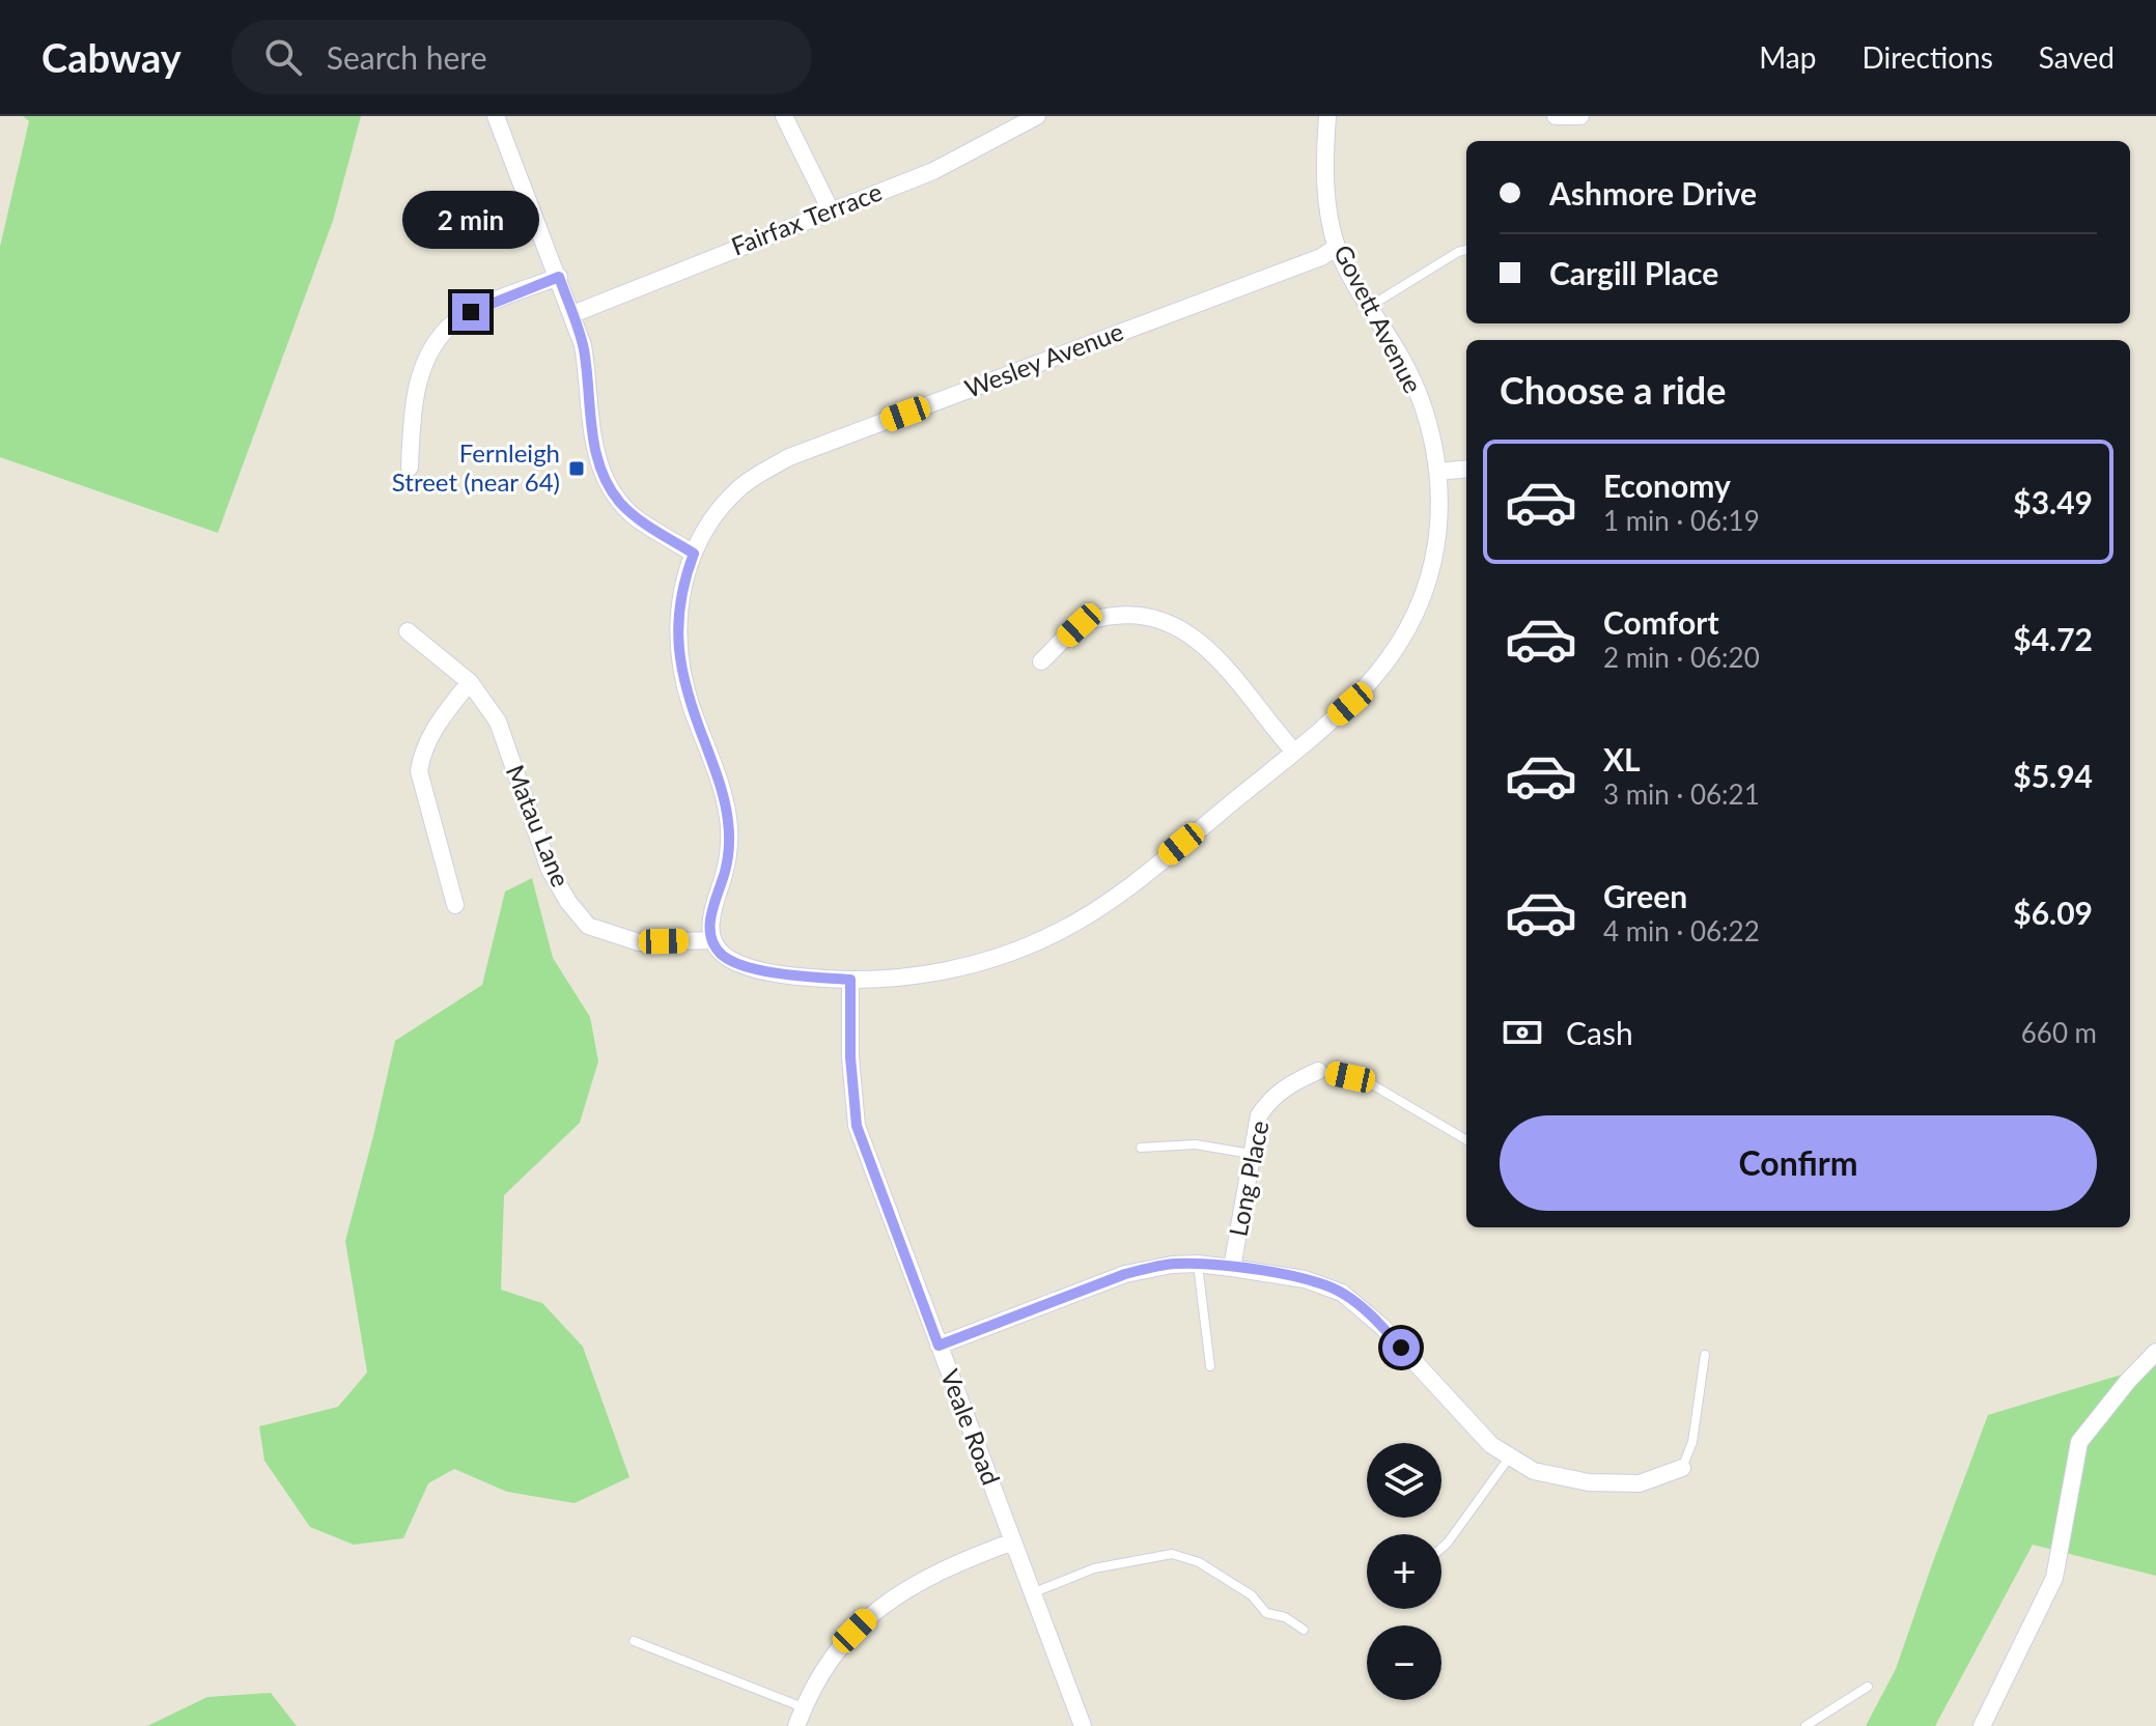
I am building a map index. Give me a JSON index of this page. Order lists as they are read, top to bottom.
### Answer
{
  "streets": {
    "street": [
      "Fairfax Terrace",
      "Govett Avenue",
      "Wesley Avenue",
      "Matau Lane",
      "Long Place",
      "Veale Road"
    ]
  },
  "crossings": [
    ["Govett Avenue", "Wesley Avenue"],
    ["Govett Avenue", "Matau Lane"],
    ["Govett Avenue", "Veale Road"],
    ["Wesley Avenue", "Matau Lane"]
  ],
  "places": {
    "transit": ["Fernleigh Street (near 64)"]
  },
  "page": {
    "header": "Cabway",
    "search": "Search here",
    "nav": ["Map", "Directions", "Saved"],
    "banner": ["Ashmore Drive", "Cargill Place"],
    "bubble": "2 min",
    "heading": "Choose a ride",
    "list": [
      {
        "name": "Economy",
        "note": "1 min · 06:19",
        "value": "$3.49"
      },
      {
        "name": "Comfort",
        "note": "2 min · 06:20",
        "value": "$4.72"
      },
      {
        "name": "XL",
        "note": "3 min · 06:21",
        "value": "$5.94"
      },
      {
        "name": "Green",
        "note": "4 min · 06:22",
        "value": "$6.09"
      }
    ],
    "pay": ["Cash", "660 m"],
    "buttons": "Confirm",
    "map_buttons": ["+", "−"]
  }
}
